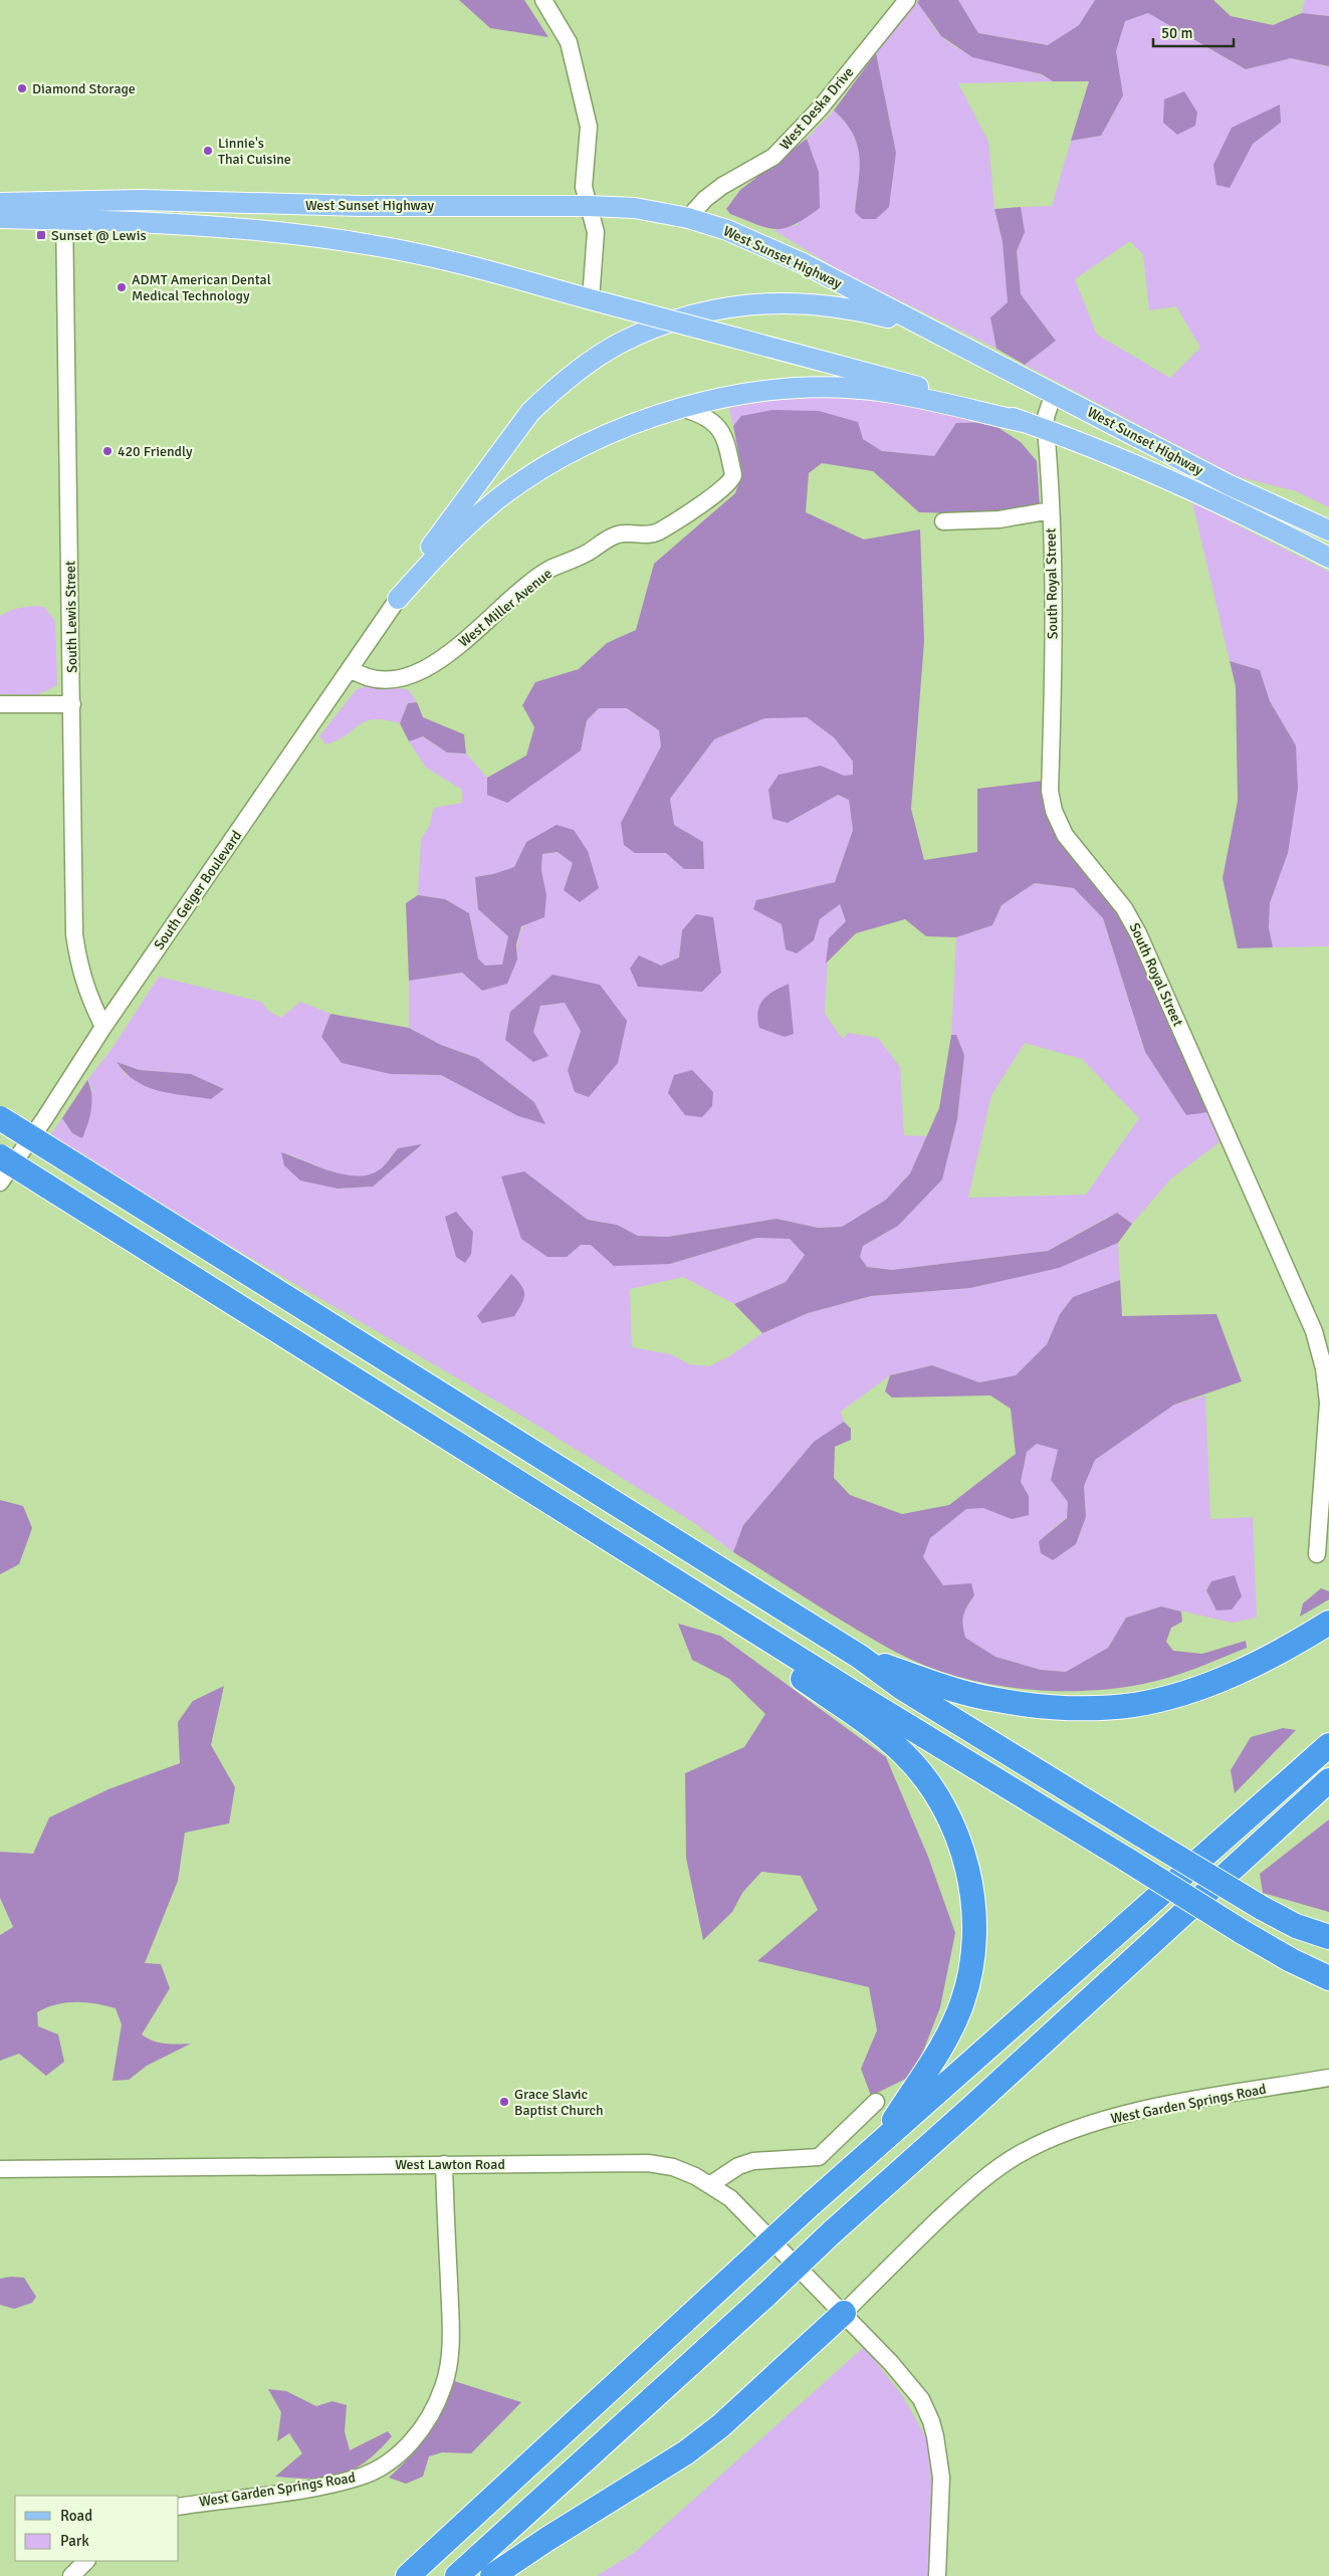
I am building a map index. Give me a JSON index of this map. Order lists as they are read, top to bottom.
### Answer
{
  "streets": {
    "main road": ["West Sunset Highway"],
    "street": [
      "West Deska Drive",
      "South Royal Street",
      "West Miller Avenue",
      "South Lewis Street",
      "South Geiger Boulevard",
      "West Garden Springs Road",
      "West Lawton Road"
    ]
  },
  "crossings": [
    ["West Deska Drive", "West Sunset Highway"],
    ["West Sunset Highway", "South Royal Street"],
    ["West Sunset Highway", "South Lewis Street"],
    ["West Miller Avenue", "South Geiger Boulevard"],
    ["South Lewis Street", "South Geiger Boulevard"],
    ["West Garden Springs Road", "West Lawton Road"]
  ],
  "places": {
    "other": [
      "Diamond Storage",
      "Linnie's Thai Cuisine",
      "ADMT American Dental Medical Technology",
      "420 Friendly",
      "Grace Slavic Baptist Church"
    ],
    "transit": ["Sunset @ Lewis"]
  },
  "legend": ["Road", "Park"],
  "scale_bar": "50 m"
}
